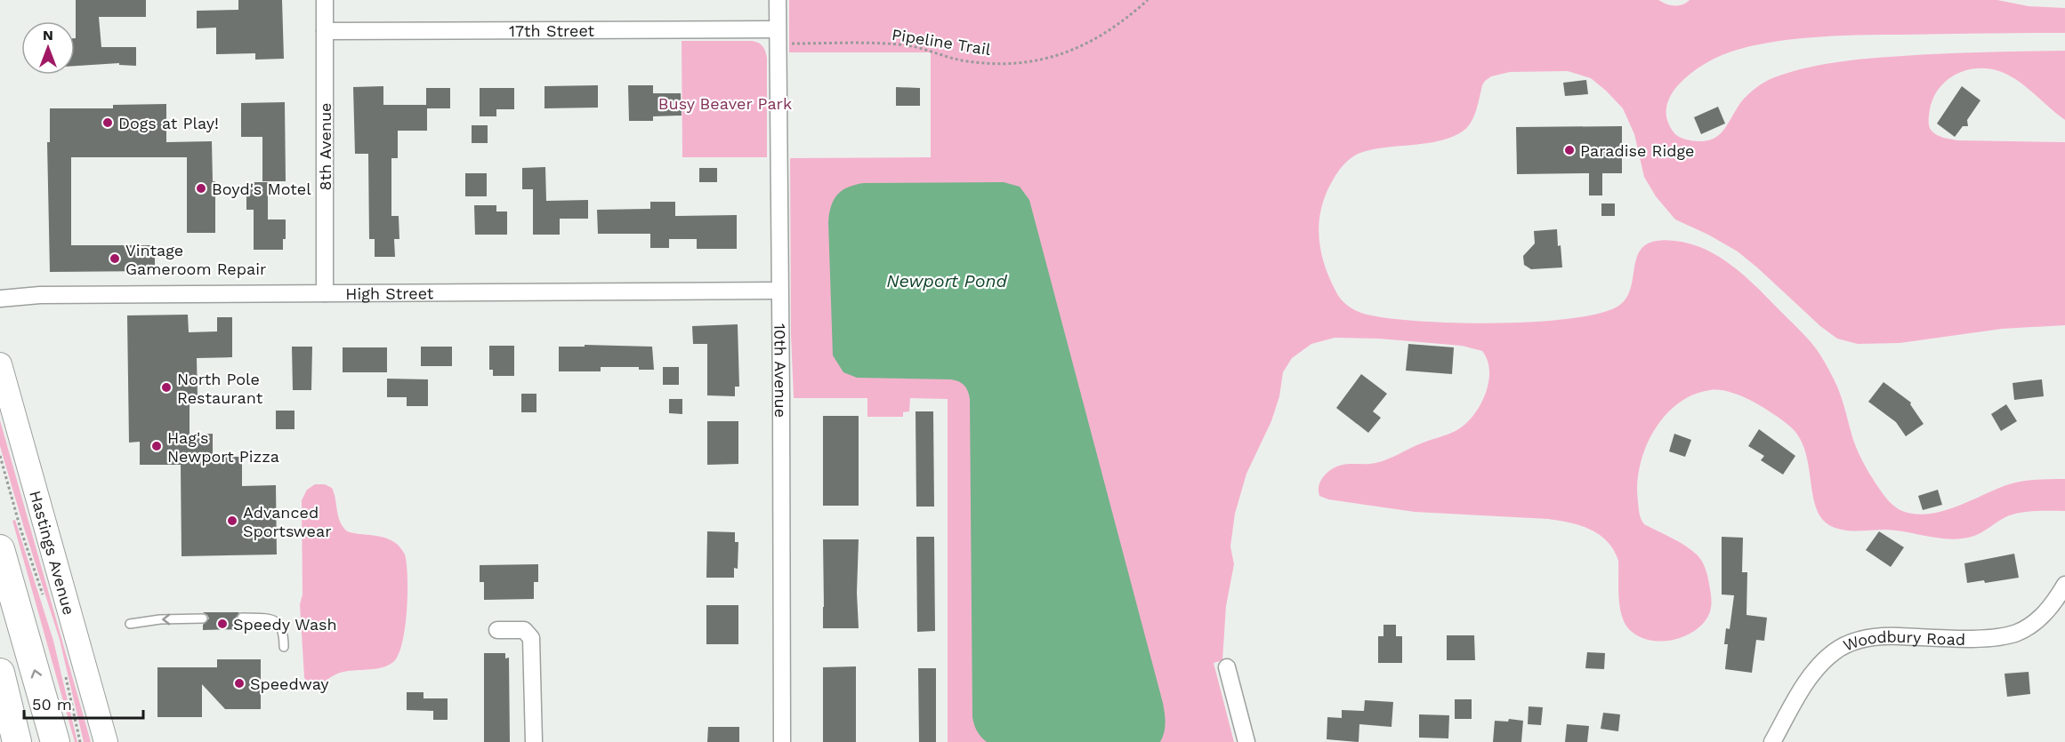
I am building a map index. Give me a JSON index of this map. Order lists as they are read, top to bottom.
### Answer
{
  "streets": {
    "street": [
      "17th Street",
      "8th Avenue",
      "High Street",
      "10th Avenue",
      "Hastings Avenue",
      "Woodbury Road"
    ],
    "path": ["Pipeline Trail"]
  },
  "crossings": [
    ["17th Street", "Pipeline Trail"],
    ["17th Street", "8th Avenue"],
    ["17th Street", "10th Avenue"],
    ["Pipeline Trail", "10th Avenue"],
    ["8th Avenue", "High Street"],
    ["High Street", "10th Avenue"]
  ],
  "water": ["Newport Pond"],
  "parks": ["Busy Beaver Park"],
  "places": [
    "Dogs at Play!",
    "Paradise Ridge",
    "Boyd's Motel",
    "Vintage Gameroom Repair",
    "North Pole Restaurant",
    "Hag's Newport Pizza",
    "Advanced Sportswear",
    "Speedy Wash",
    "Speedway"
  ],
  "scale_bar": "50 m",
  "north": "top"
}
